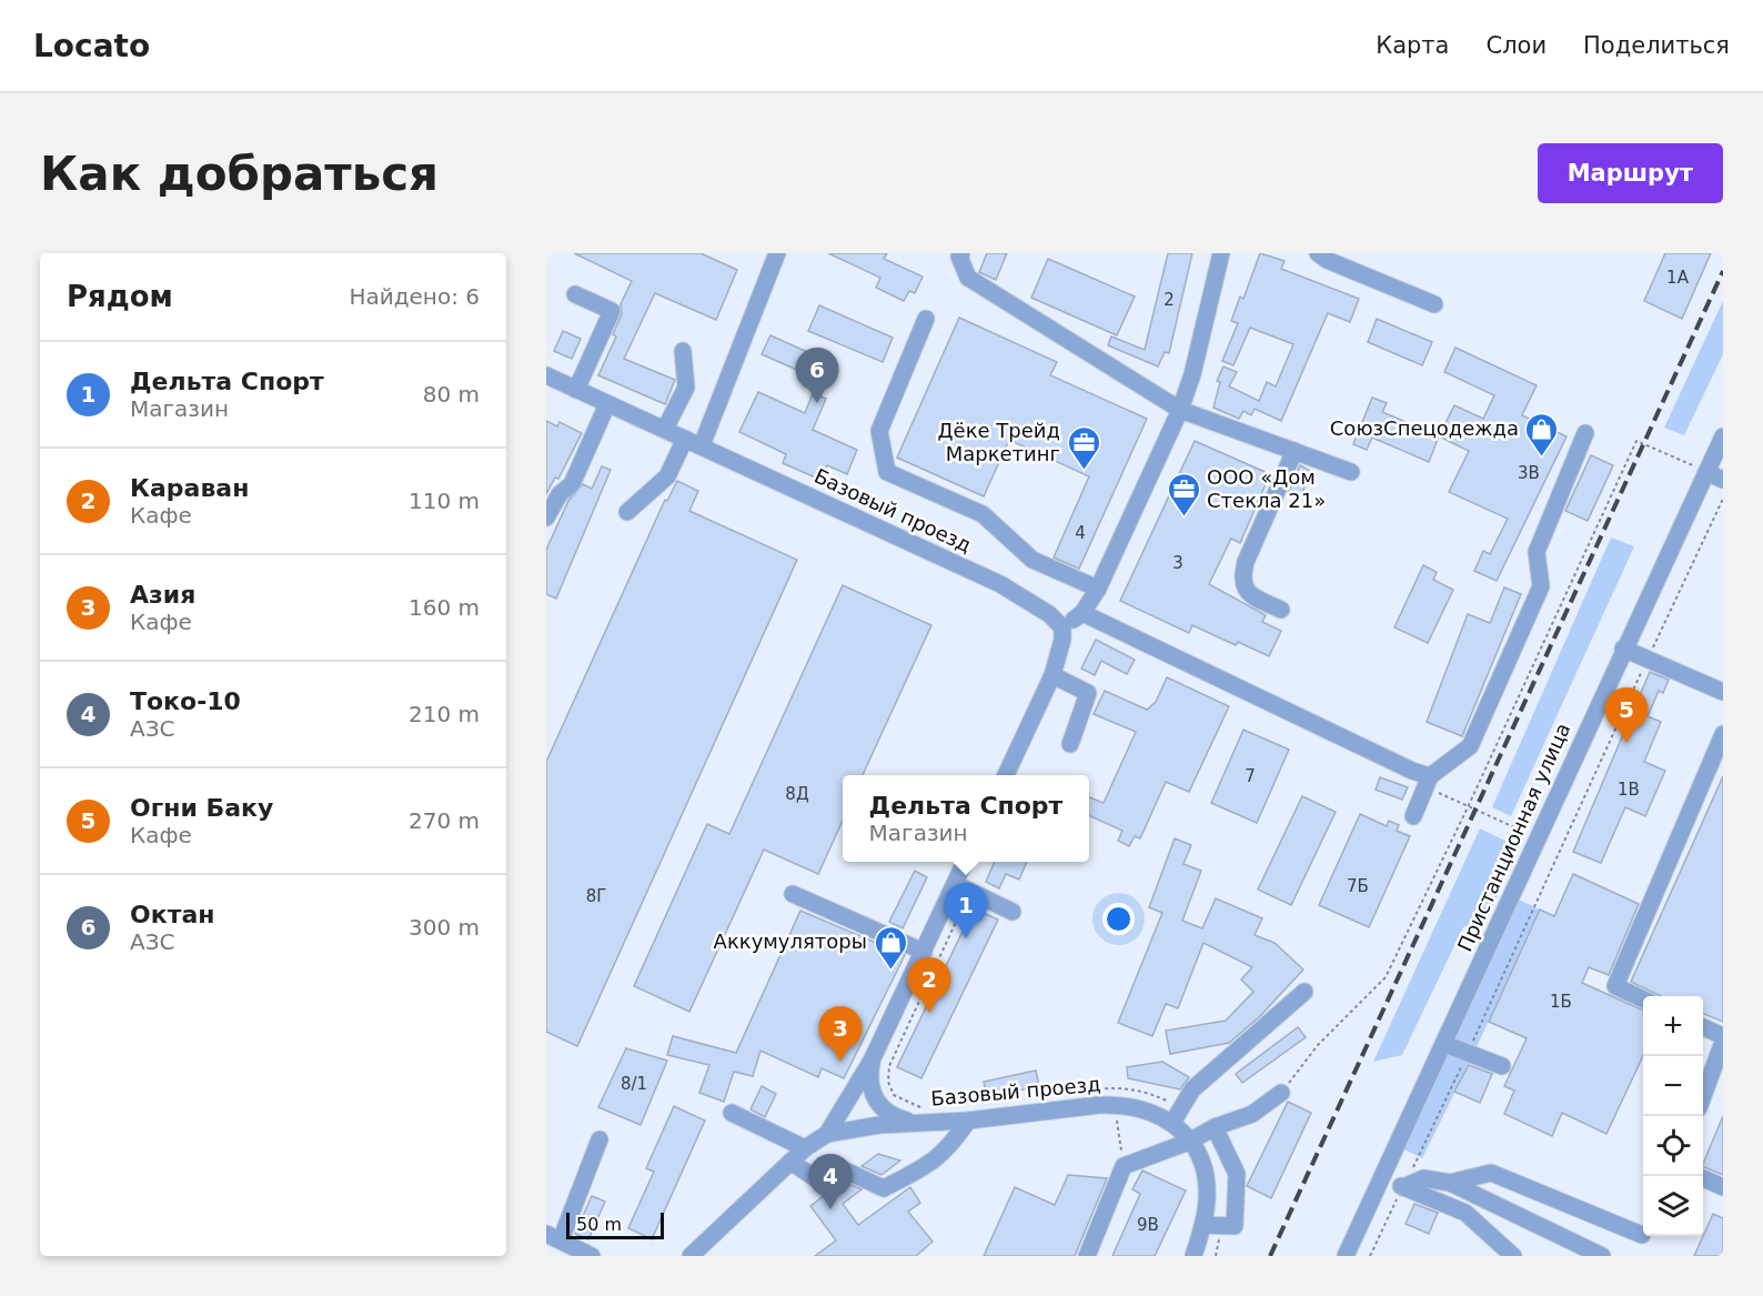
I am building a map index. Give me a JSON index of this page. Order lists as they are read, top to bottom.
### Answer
{
  "streets": {
    "street": ["Базовый проезд", "Пристанционная улица"]
  },
  "places": {
    "shop": ["СоюзСпецодежда", "Аккумуляторы"],
    "office": ["Дёке Трейд Маркетинг", "ООО «Дом Стекла 21»"]
  },
  "house_numbers": [
    "1А",
    "2",
    "3В",
    "4",
    "3",
    "7",
    "1В",
    "8Д",
    "7Б",
    "8Г",
    "1Б",
    "8/1",
    "9В"
  ],
  "scale_bar": "50 m",
  "page": {
    "header": "Locato",
    "nav": ["Карта", "Слои", "Поделиться"],
    "buttons": "Маршрут",
    "title": "Как добраться",
    "heading": ["Рядом", "Найдено: 6"],
    "list": [
      {
        "mark": "1",
        "name": "Дельта Спорт",
        "note": "Магазин",
        "value": "80 m"
      },
      {
        "mark": "2",
        "name": "Караван",
        "note": "Кафе",
        "value": "110 m"
      },
      {
        "mark": "3",
        "name": "Азия",
        "note": "Кафе",
        "value": "160 m"
      },
      {
        "mark": "4",
        "name": "Токо-10",
        "note": "АЗС",
        "value": "210 m"
      },
      {
        "mark": "5",
        "name": "Огни Баку",
        "note": "Кафе",
        "value": "270 m"
      },
      {
        "mark": "6",
        "name": "Октан",
        "note": "АЗС",
        "value": "300 m"
      }
    ],
    "pins": [
      "6",
      "5",
      "1",
      "2",
      "3",
      "4"
    ],
    "popup": ["Дельта Спорт", "Магазин"],
    "map_buttons": ["+", "−"],
    "scale": "50 m"
  }
}
